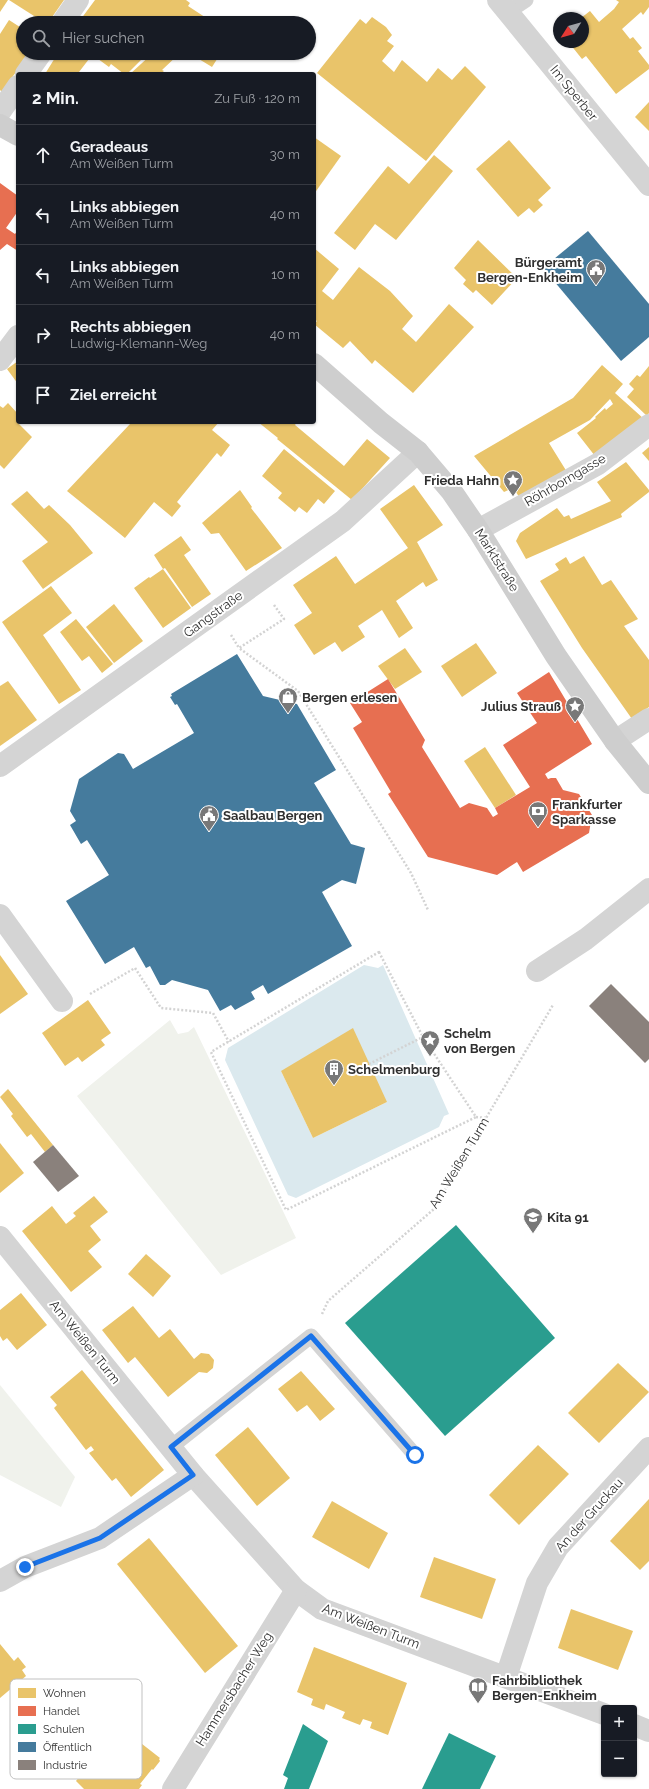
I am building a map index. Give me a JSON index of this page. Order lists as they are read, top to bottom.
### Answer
{
  "streets": {
    "street": [
      "Im Sperber",
      "Röhrborngasse",
      "Marktstraße",
      "Gangstraße",
      "Am Weißen Turm",
      "An der Gruckau",
      "Hammersbacher Weg"
    ]
  },
  "crossings": [
    ["Röhrborngasse", "Marktstraße"],
    ["Marktstraße", "Gangstraße"],
    ["Am Weißen Turm", "An der Gruckau"],
    ["Am Weißen Turm", "Hammersbacher Weg"]
  ],
  "places": {
    "public building": ["Bürgeramt Bergen-Enkheim", "Saalbau Bergen"],
    "place": ["Frieda Hahn", "Julius Strauß", "Schelm von Bergen"],
    "shop": ["Bergen erlesen"],
    "bank": ["Frankfurter Sparkasse"],
    "building": ["Schelmenburg"],
    "school or university": ["Kita 91"],
    "library": ["Fahrbibliothek Bergen-Enkheim"]
  },
  "legend": [
    "Wohnen",
    "Handel",
    "Schulen",
    "Öffentlich",
    "Industrie"
  ],
  "north": "bottom left",
  "page": {
    "search": "Hier suchen",
    "heading": ["2 Min.", "Zu Fuß · 120 m"],
    "list": [
      ["Geradeaus", "Am Weißen Turm", "30 m"],
      ["Links abbiegen", "Am Weißen Turm", "40 m"],
      ["Links abbiegen", "Am Weißen Turm", "10 m"],
      ["Rechts abbiegen", "Ludwig-Klemann-Weg", "40 m"],
      "Ziel erreicht"
    ],
    "map_buttons": ["+", "−"]
  }
}
